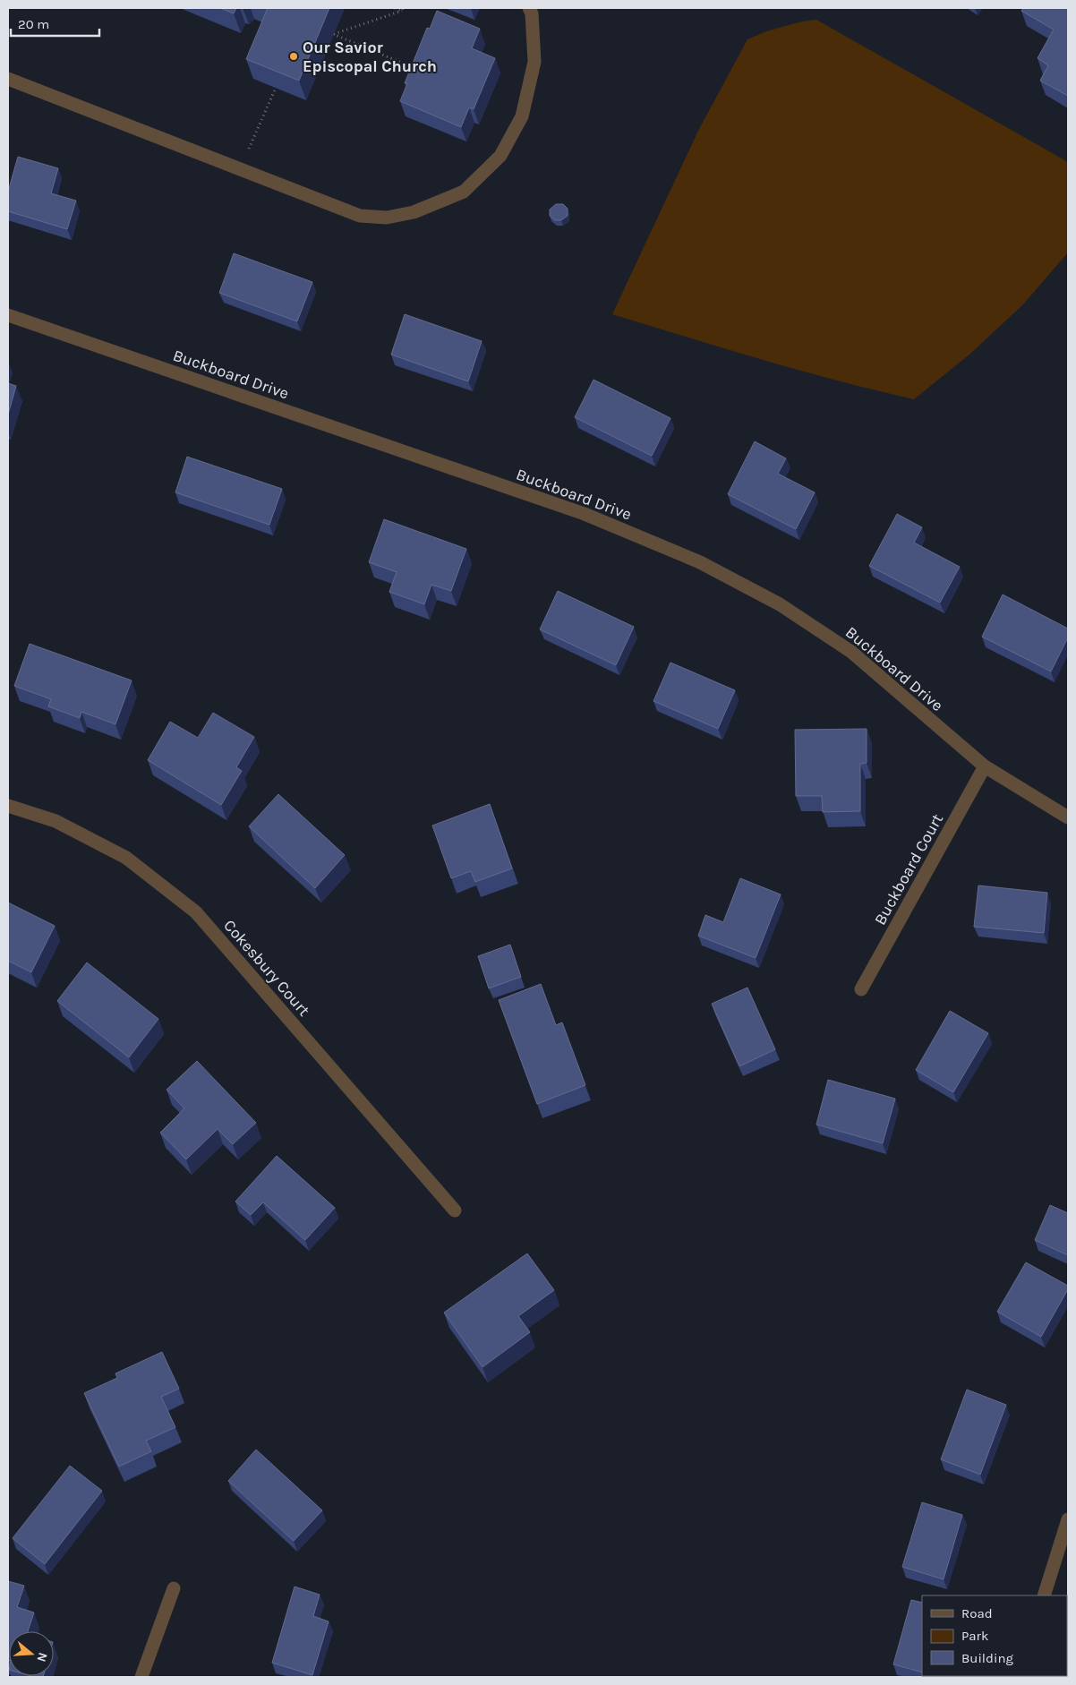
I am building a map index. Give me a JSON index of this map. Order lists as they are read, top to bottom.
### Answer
{
  "streets": {
    "street": ["Buckboard Drive", "Buckboard Court", "Cokesbury Court"]
  },
  "crossings": [
    ["Buckboard Drive", "Buckboard Court"]
  ],
  "places": ["Our Savior Episcopal Church"],
  "legend": ["Road", "Park", "Building"],
  "scale_bar": "20 m",
  "north": "right"
}
